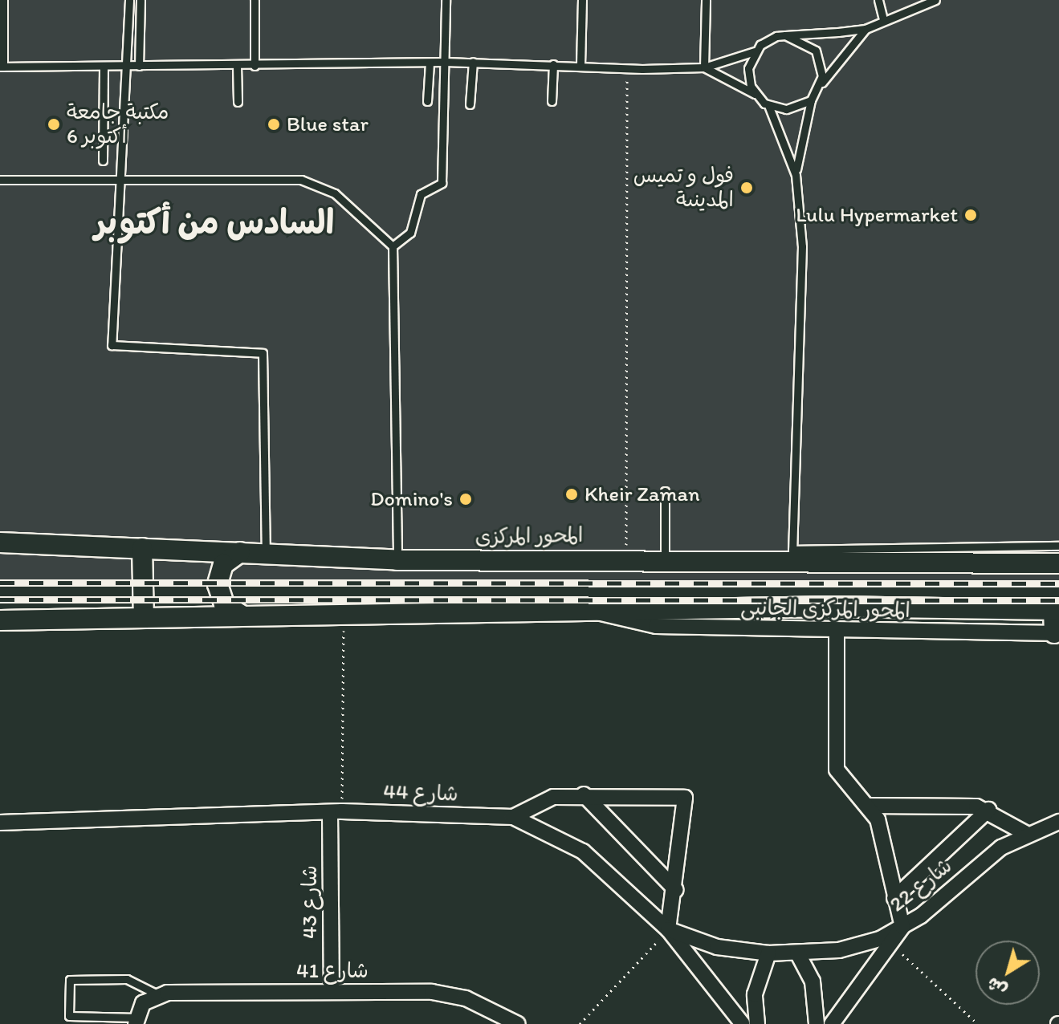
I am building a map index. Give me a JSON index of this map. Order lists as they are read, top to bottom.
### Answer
{
  "streets": {
    "main road": ["المحور المركزى"],
    "street": [
      "المحور المركزى الجانبى",
      "شارع 44",
      "شارع 22",
      "شارع 43",
      "شارع 41"
    ]
  },
  "crossings": [
    ["شارع 44", "شارع 22"],
    ["شارع 44", "شارع 43"],
    ["شارع 43", "شارع 41"]
  ],
  "districts": ["السادس من أكتوبر"],
  "places": [
    "مكتبة جامعة 6 أكتوبر",
    "Blue star",
    "فول و تميس المدينىة",
    "Lulu Hypermarket",
    "Kheir Zaman",
    "Domino's"
  ],
  "north": "bottom left"
}
